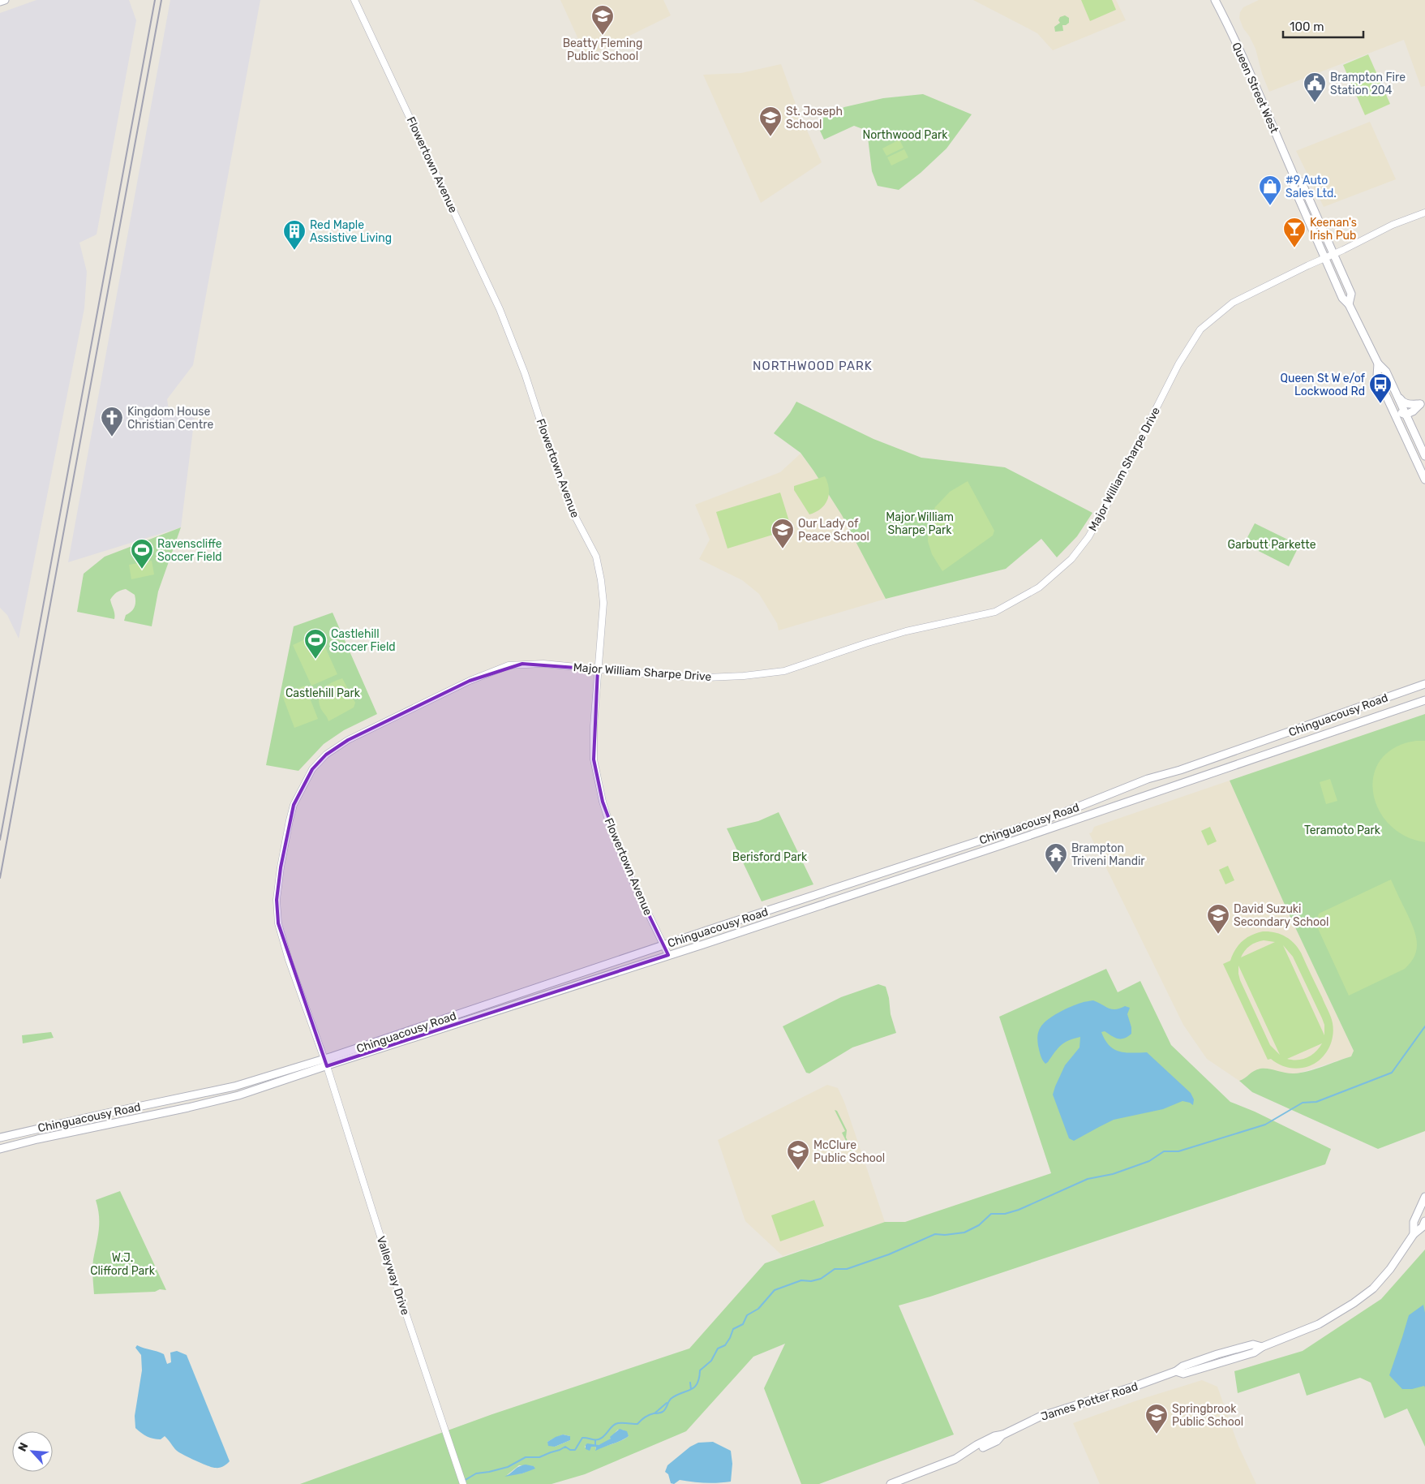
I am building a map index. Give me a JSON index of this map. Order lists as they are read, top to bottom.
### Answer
{
  "streets": {
    "main road": ["Queen Street West", "Chinguacousy Road", "James Potter Road"],
    "street": ["Flowertown Avenue", "Major William Sharpe Drive", "Valleyway Drive"]
  },
  "crossings": [
    ["Queen Street West", "Major William Sharpe Drive"],
    ["Flowertown Avenue", "Major William Sharpe Drive"],
    ["Flowertown Avenue", "Chinguacousy Road"],
    ["Major William Sharpe Drive", "Chinguacousy Road"],
    ["Major William Sharpe Drive", "Valleyway Drive"],
    ["Chinguacousy Road", "Valleyway Drive"]
  ],
  "districts": ["NORTHWOOD PARK"],
  "parks": [
    "Northwood Park",
    "Major William Sharpe Park",
    "Garbutt Parkette",
    "Castlehill Park",
    "Teramoto Park",
    "Berisford Park",
    "W.J. Clifford Park"
  ],
  "places": {
    "school or university": [
      "Beatty Fleming Public School",
      "St. Joseph School",
      "Our Lady of Peace School",
      "David Suzuki Secondary School",
      "McClure Public School",
      "Springbrook Public School"
    ],
    "public building": ["Brampton Fire Station 204"],
    "shop": ["#9 Auto Sales Ltd."],
    "bar": ["Keenan's Irish Pub"],
    "building": ["Red Maple Assistive Living"],
    "bus stop": ["Queen St W e/of Lockwood Rd"],
    "church": ["Kingdom House Christian Centre"],
    "sports": ["Ravenscliffe Soccer Field", "Castlehill Soccer Field"],
    "temple": ["Brampton Triveni Mandir"]
  },
  "scale_bar": "100 m",
  "north": "top left"
}
